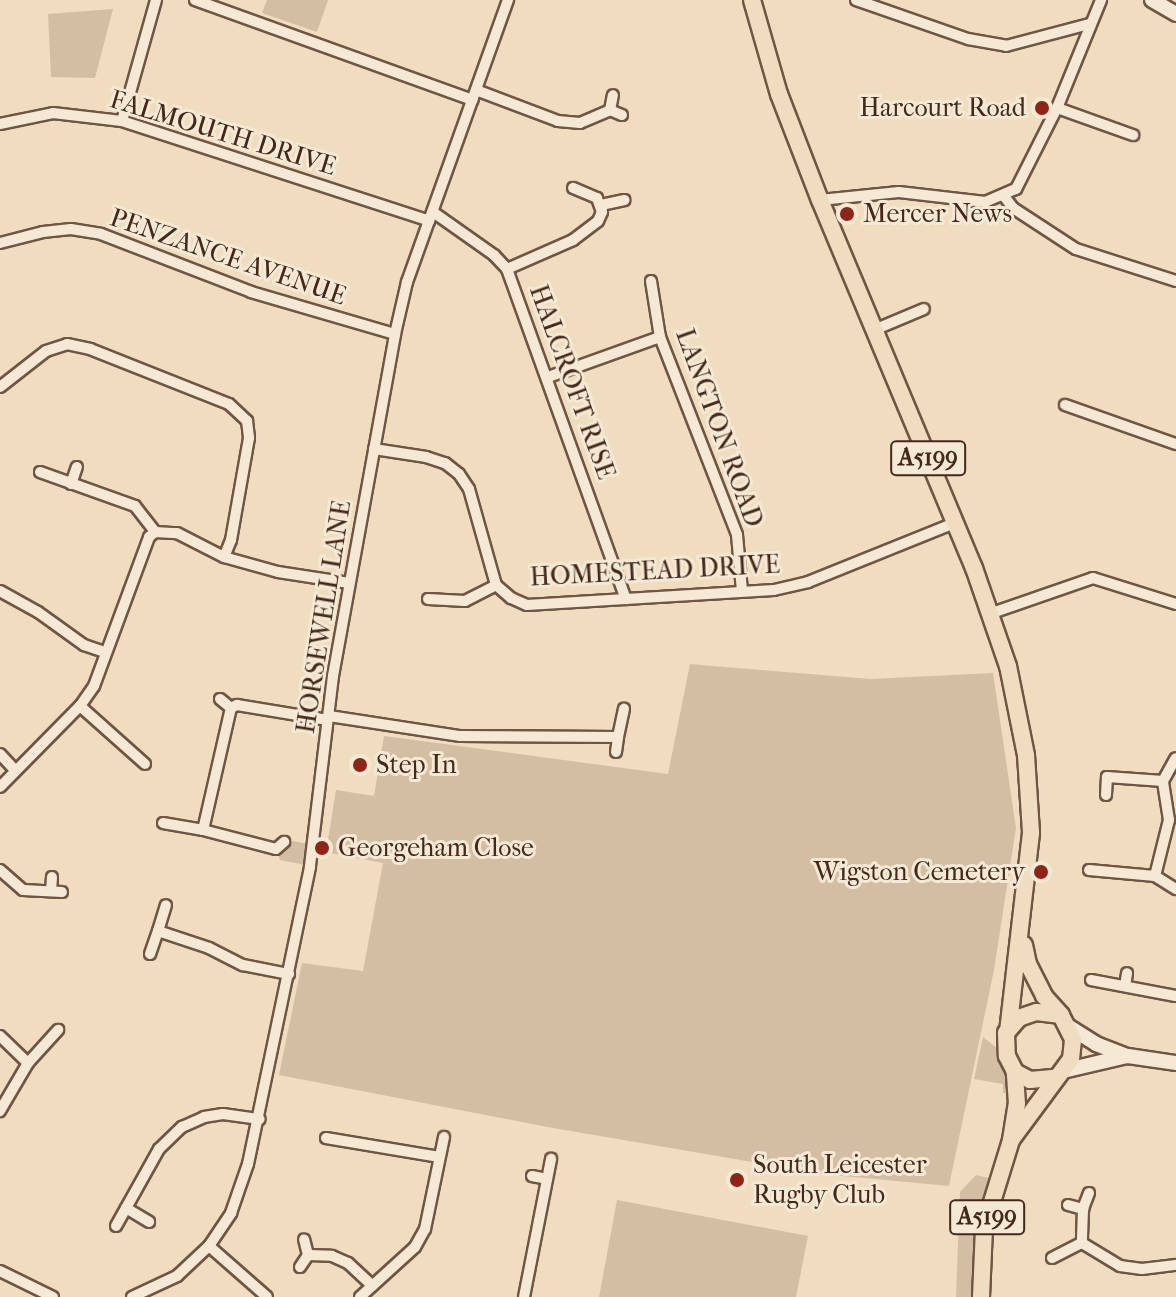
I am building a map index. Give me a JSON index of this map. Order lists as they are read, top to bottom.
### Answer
{
  "streets": {
    "main road": ["A5199"],
    "street": [
      "FALMOUTH DRIVE",
      "PENZANCE AVENUE",
      "HALCROFT RISE",
      "LANGTON ROAD",
      "HOMESTEAD DRIVE",
      "HORSEWELL LANE"
    ]
  },
  "crossings": [
    ["FALMOUTH DRIVE", "HALCROFT RISE"],
    ["FALMOUTH DRIVE", "HORSEWELL LANE"],
    ["PENZANCE AVENUE", "HORSEWELL LANE"],
    ["HALCROFT RISE", "HOMESTEAD DRIVE"],
    ["HALCROFT RISE", "HORSEWELL LANE"],
    ["LANGTON ROAD", "HOMESTEAD DRIVE"],
    ["A5199", "HOMESTEAD DRIVE"],
    ["HOMESTEAD DRIVE", "HORSEWELL LANE"]
  ],
  "places": [
    "Harcourt Road",
    "Mercer News",
    "Step In",
    "Georgeham Close",
    "Wigston Cemetery",
    "South Leicester Rugby Club"
  ]
}
